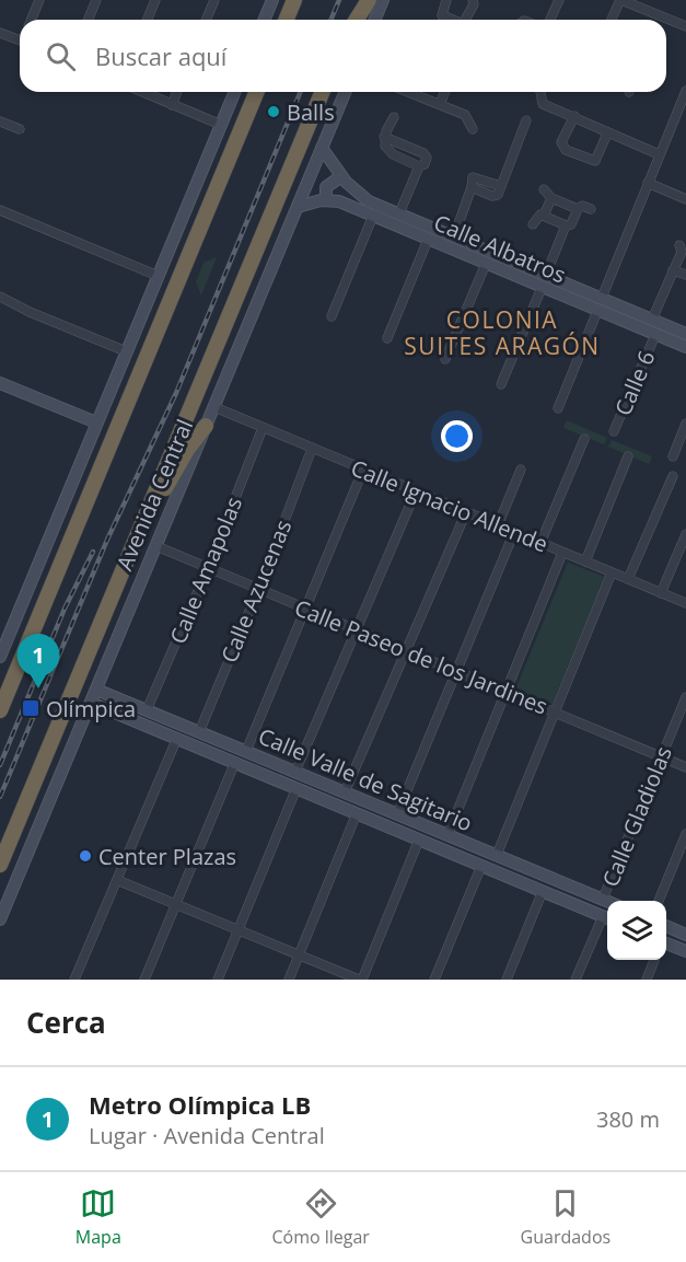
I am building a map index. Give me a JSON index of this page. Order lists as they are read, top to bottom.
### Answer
{
  "streets": {
    "highway": ["Avenida Central"],
    "street": [
      "Calle Albatros",
      "Calle 6",
      "Calle Ignacio Allende",
      "Calle Amapolas",
      "Calle Azucenas",
      "Calle Paseo de los Jardines",
      "Calle Valle de Sagitario",
      "Calle Gladiolas"
    ]
  },
  "crossings": [
    ["Calle Albatros", "Calle 6"],
    ["Calle Albatros", "Avenida Central"],
    ["Avenida Central", "Calle Ignacio Allende"],
    ["Avenida Central", "Calle Paseo de los Jardines"],
    ["Avenida Central", "Calle Valle de Sagitario"],
    ["Calle Ignacio Allende", "Calle Amapolas"],
    ["Calle Ignacio Allende", "Calle Azucenas"],
    ["Calle Amapolas", "Calle Paseo de los Jardines"],
    ["Calle Amapolas", "Calle Valle de Sagitario"],
    ["Calle Azucenas", "Calle Paseo de los Jardines"],
    ["Calle Azucenas", "Calle Valle de Sagitario"],
    ["Calle Paseo de los Jardines", "Calle Gladiolas"],
    ["Calle Valle de Sagitario", "Calle Gladiolas"]
  ],
  "districts": ["COLONIA SUITES ARAGÓN"],
  "places": {
    "other": ["Balls", "Center Plazas"],
    "transit": ["Olímpica"]
  },
  "page": {
    "search": "Buscar aquí",
    "pins": "1",
    "heading": "Cerca",
    "list": [
      {
        "mark": "1",
        "name": "Metro Olímpica LB",
        "note": "Lugar · Avenida Central",
        "value": "380 m"
      }
    ],
    "nav": ["Mapa", "Cómo llegar", "Guardados"]
  }
}
